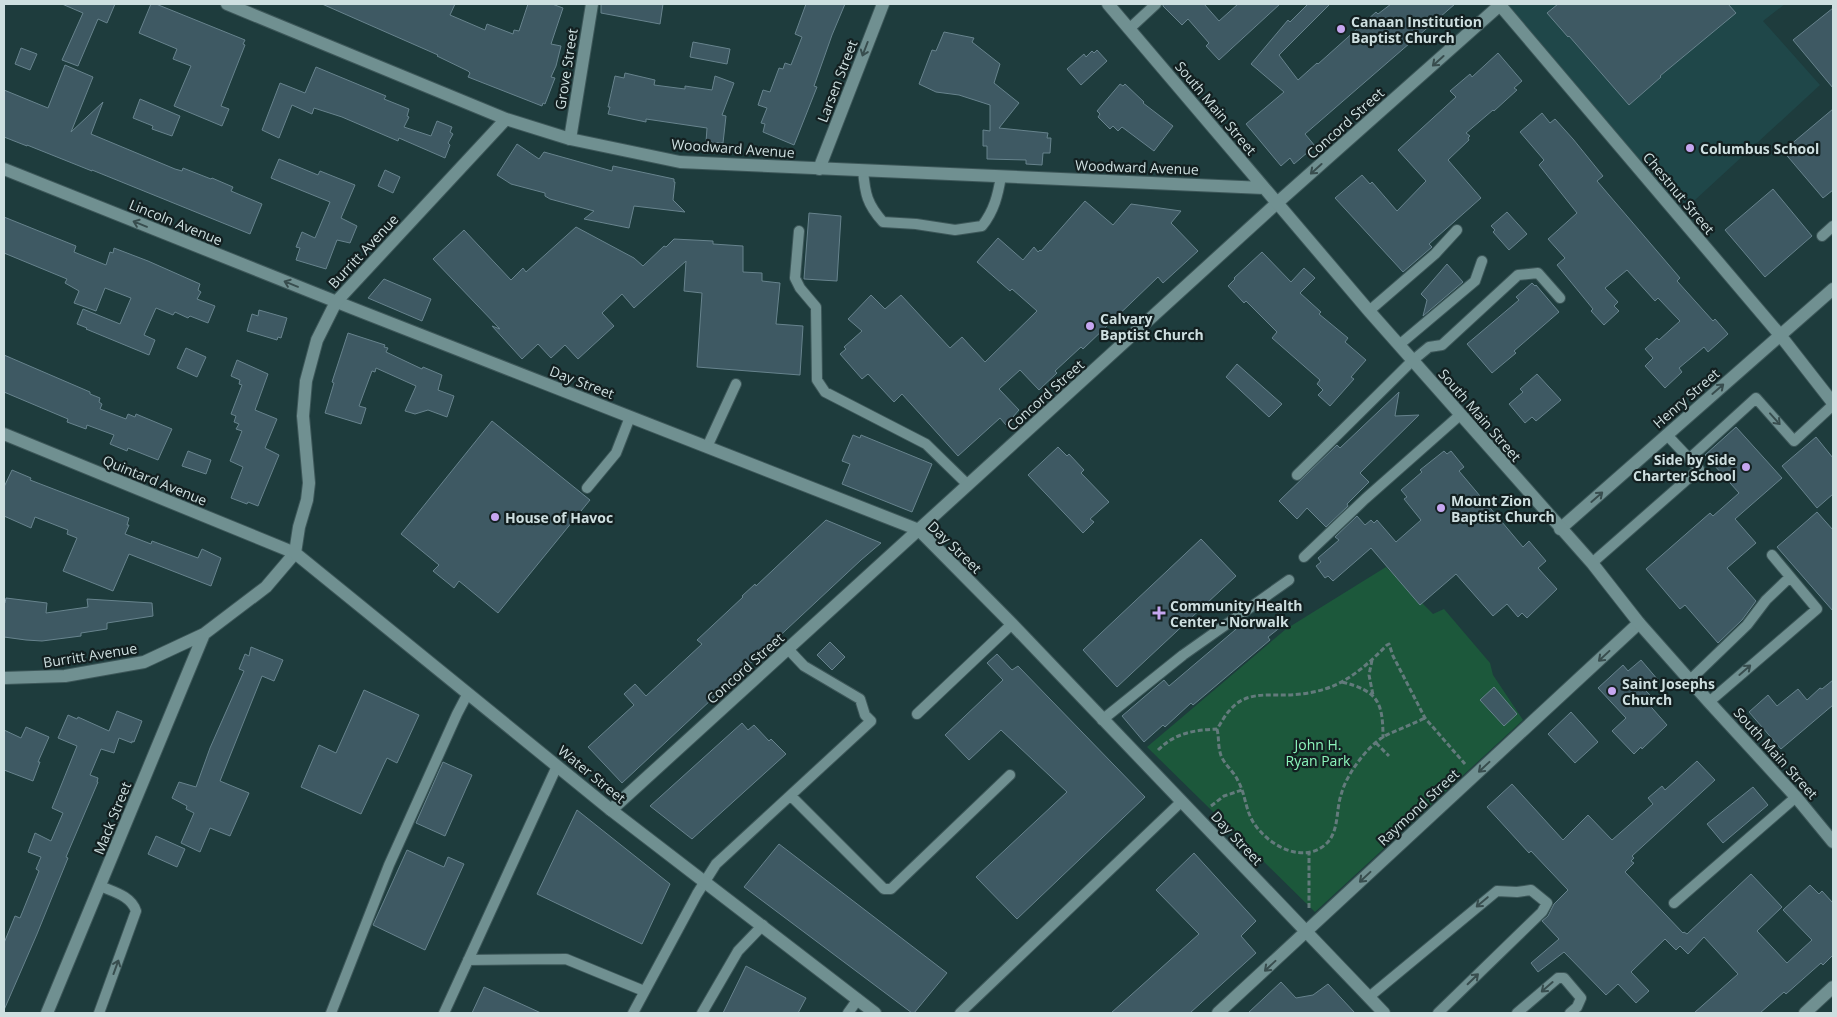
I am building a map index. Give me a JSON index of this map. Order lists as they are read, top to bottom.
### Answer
{
  "streets": {
    "street": [
      "Grove Street",
      "Larsen Street",
      "South Main Street",
      "Concord Street",
      "Woodward Avenue",
      "Chestnut Street",
      "Lincoln Avenue",
      "Burritt Avenue",
      "Day Street",
      "Henry Street",
      "Quintard Avenue",
      "Water Street",
      "Raymond Street",
      "Mack Street"
    ]
  },
  "crossings": [
    ["Grove Street", "Woodward Avenue"],
    ["Larsen Street", "Woodward Avenue"],
    ["South Main Street", "Concord Street"],
    ["South Main Street", "Woodward Avenue"],
    ["South Main Street", "Henry Street"],
    ["South Main Street", "Raymond Street"],
    ["Concord Street", "Chestnut Street"],
    ["Concord Street", "Day Street"],
    ["Concord Street", "Water Street"],
    ["Woodward Avenue", "Burritt Avenue"],
    ["Chestnut Street", "Henry Street"],
    ["Lincoln Avenue", "Burritt Avenue"],
    ["Lincoln Avenue", "Day Street"],
    ["Burritt Avenue", "Day Street"],
    ["Burritt Avenue", "Quintard Avenue"],
    ["Burritt Avenue", "Water Street"],
    ["Burritt Avenue", "Mack Street"],
    ["Day Street", "Raymond Street"],
    ["Quintard Avenue", "Water Street"]
  ],
  "one_way": [
    "Larsen Street",
    "Lincoln Avenue",
    "Henry Street",
    "Raymond Street"
  ],
  "parks": ["John H. Ryan Park"],
  "places": {
    "other": [
      "Canaan Institution Baptist Church",
      "Columbus School",
      "Calvary Baptist Church",
      "Side by Side Charter School",
      "Mount Zion Baptist Church",
      "House of Havoc",
      "Saint Josephs Church"
    ],
    "health": ["Community Health Center - Norwalk"]
  }
}
